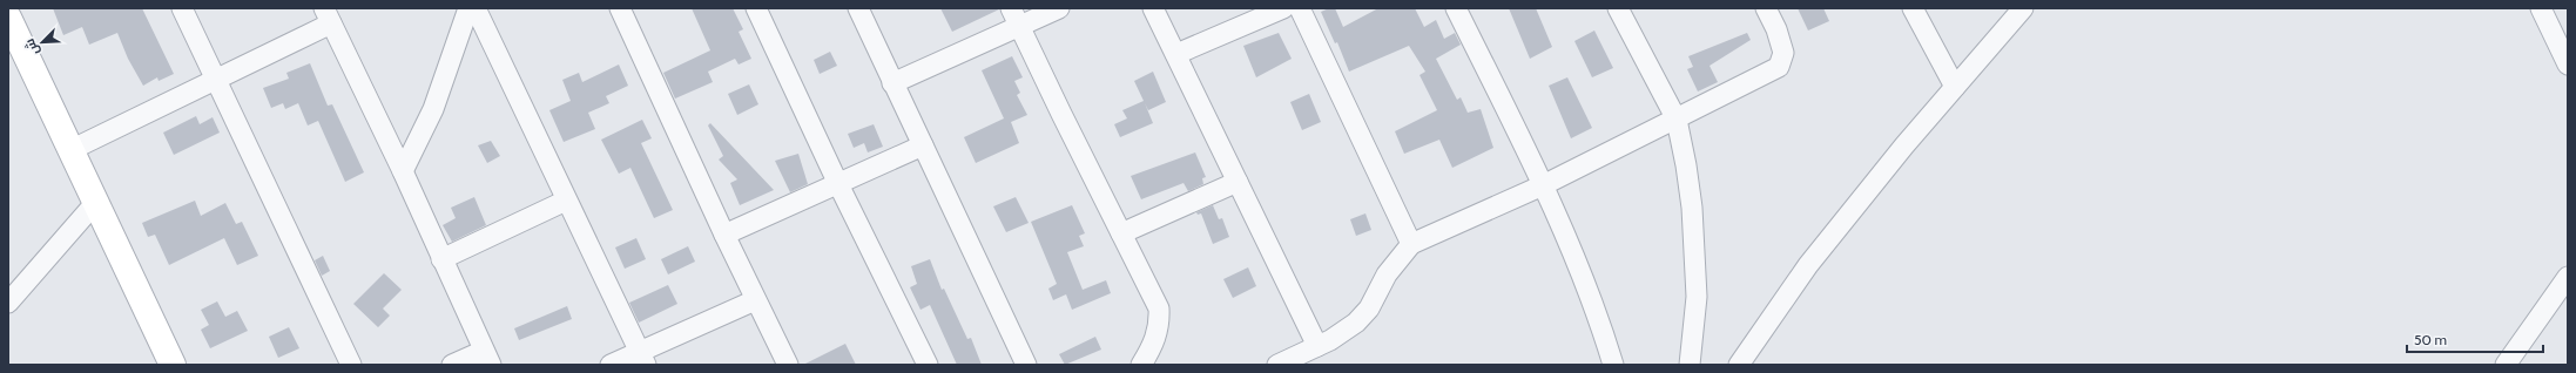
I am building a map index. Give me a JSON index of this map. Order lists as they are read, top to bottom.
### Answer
{
  "scale_bar": "50 m",
  "north": "bottom left"
}
